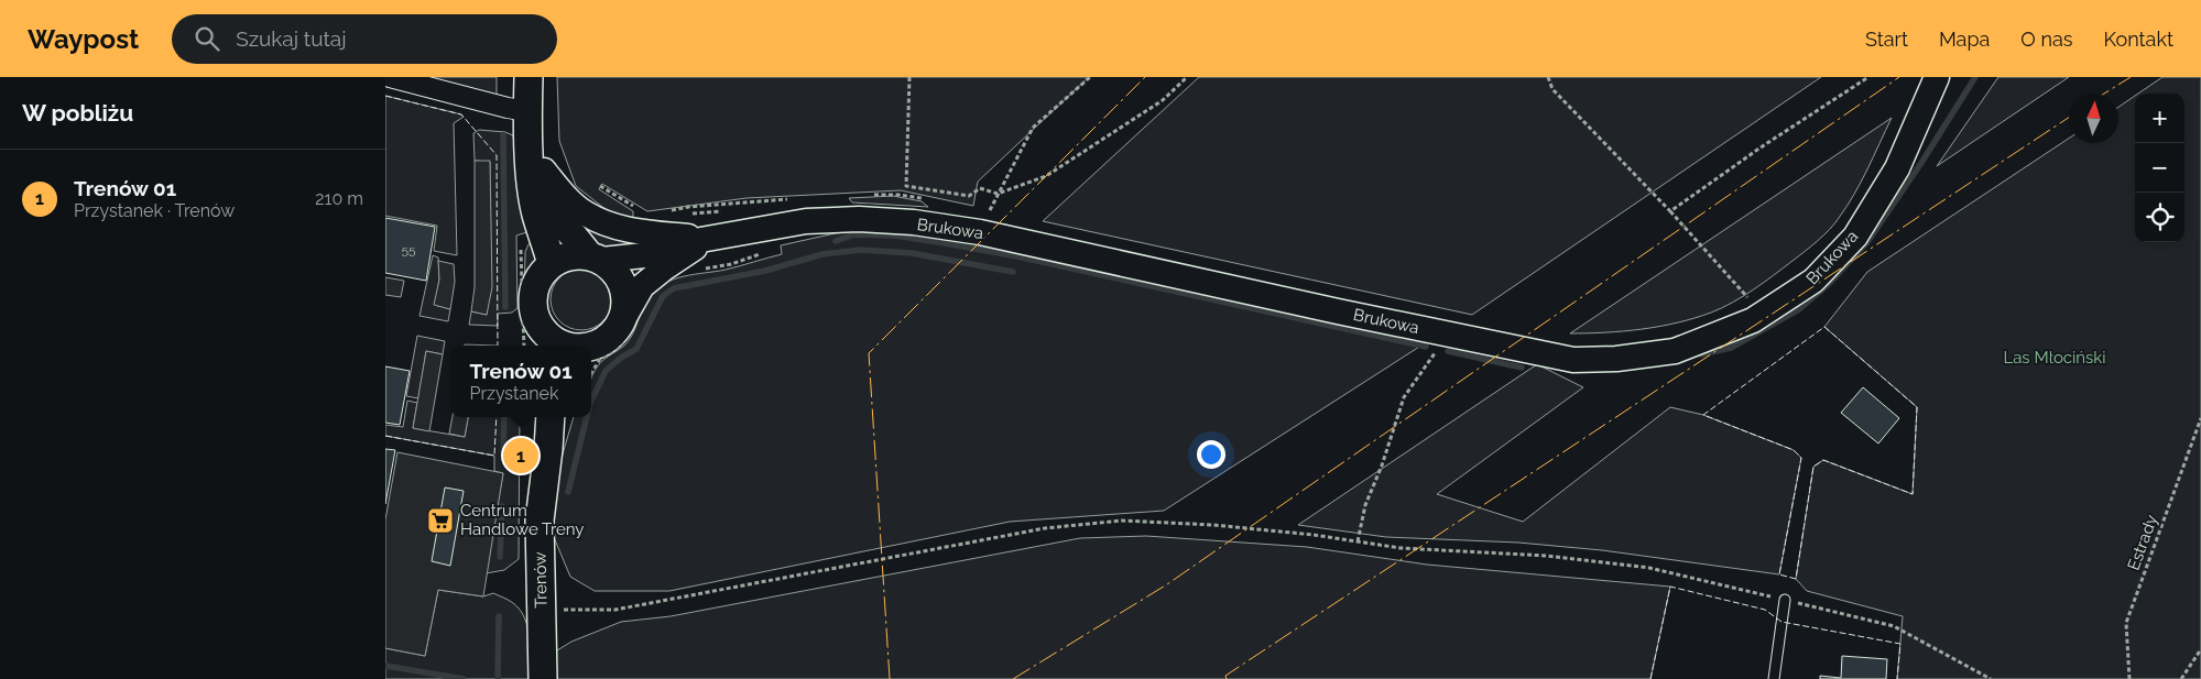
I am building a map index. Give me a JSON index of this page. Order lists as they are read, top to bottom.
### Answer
{
  "streets": {
    "main road": ["Trenów"],
    "street": ["Brukowa"],
    "path": ["Estrady"]
  },
  "parks": ["Las Młociński"],
  "places": {
    "supermarket": ["Centrum Handlowe Treny"]
  },
  "house_numbers": ["55"],
  "north": "top",
  "page": {
    "header": "Waypost",
    "search": "Szukaj tutaj",
    "nav": [
      "Start",
      "Mapa",
      "O nas",
      "Kontakt"
    ],
    "heading": "W pobliżu",
    "map_buttons": ["+", "−"],
    "list": [
      {
        "mark": "1",
        "name": "Trenów 01",
        "note": "Przystanek · Trenów",
        "value": "210 m"
      }
    ],
    "popup": ["Trenów 01", "Przystanek"],
    "pins": "1"
  }
}
